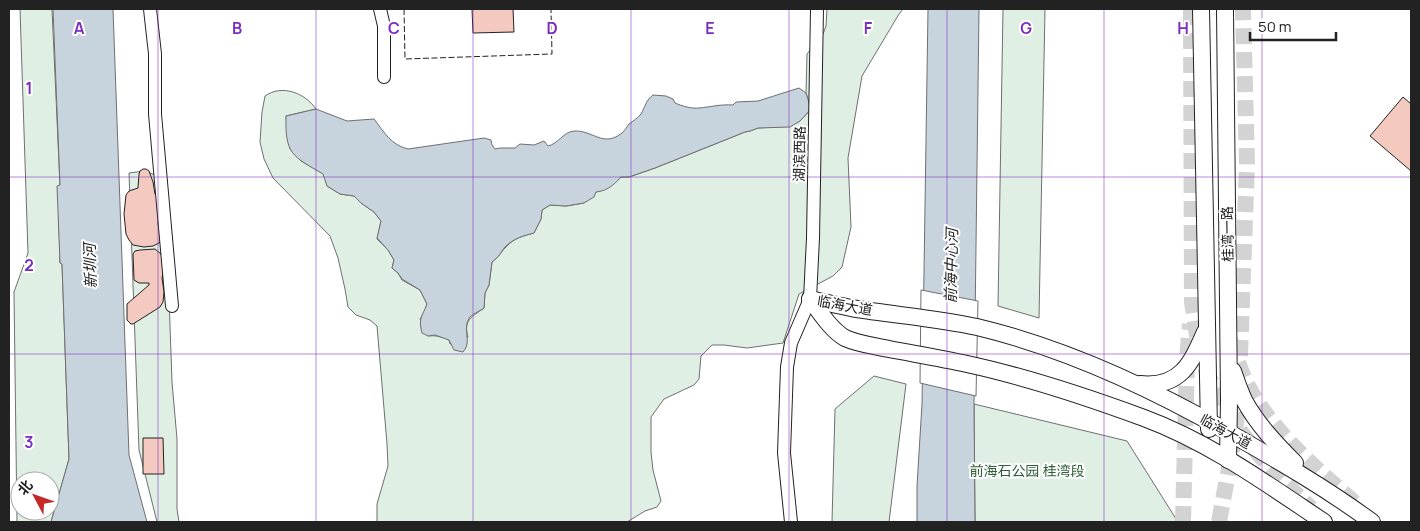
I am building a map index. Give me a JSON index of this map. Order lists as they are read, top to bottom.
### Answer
{
  "streets": {
    "main road": ["桂湾一路", "临海大道"],
    "street": ["湖滨西路"]
  },
  "crossings": [
    ["湖滨西路", "临海大道"],
    ["桂湾一路", "临海大道"]
  ],
  "water": ["新圳河", "前海中心河"],
  "parks": ["前海石公园 桂湾段"],
  "scale_bar": "50 m",
  "north": "top left",
  "grid": {
    "columns": [
      "A",
      "B",
      "C",
      "D",
      "E",
      "F",
      "G",
      "H"
    ],
    "rows": ["1", "2", "3"]
  }
}
